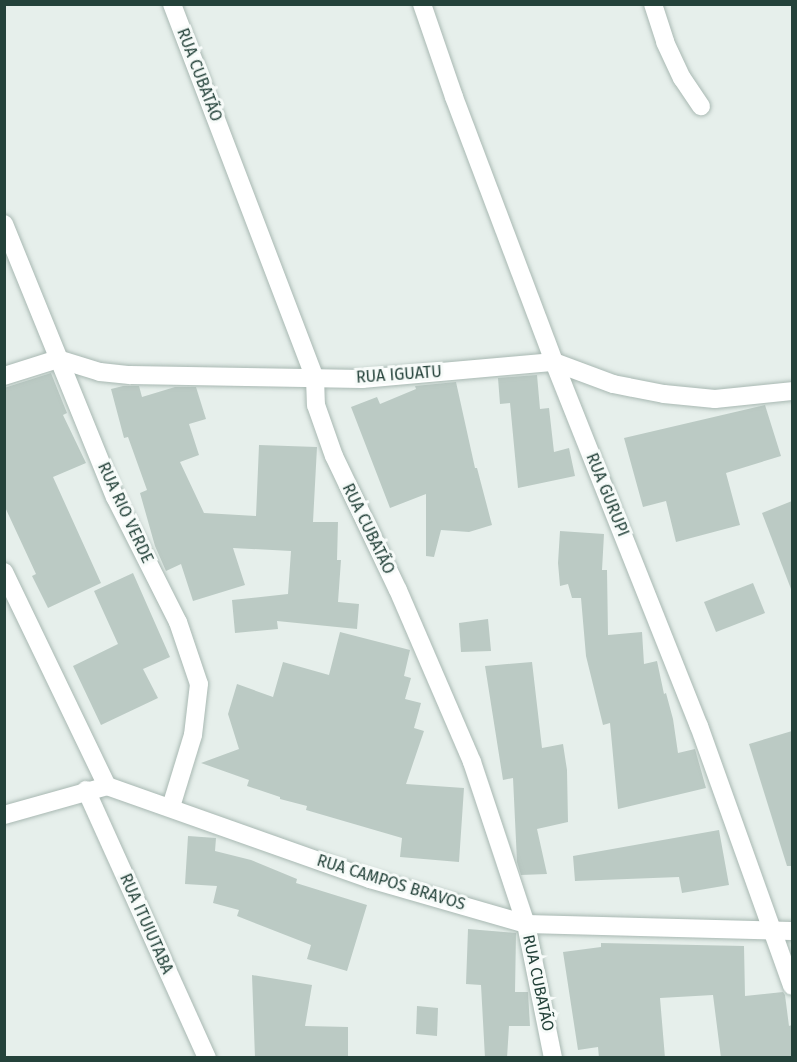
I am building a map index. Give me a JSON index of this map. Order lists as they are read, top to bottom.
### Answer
{
  "streets": {
    "street": [
      "RUA CUBATÃO",
      "RUA IGUATU",
      "RUA GURUPI",
      "RUA RIO VERDE",
      "RUA CAMPOS BRAVOS",
      "RUA ITUIUTABA"
    ]
  },
  "crossings": [
    ["RUA CUBATÃO", "RUA IGUATU"],
    ["RUA CUBATÃO", "RUA CAMPOS BRAVOS"],
    ["RUA IGUATU", "RUA GURUPI"],
    ["RUA IGUATU", "RUA RIO VERDE"],
    ["RUA GURUPI", "RUA CAMPOS BRAVOS"],
    ["RUA RIO VERDE", "RUA CAMPOS BRAVOS"],
    ["RUA CAMPOS BRAVOS", "RUA ITUIUTABA"]
  ]
}
